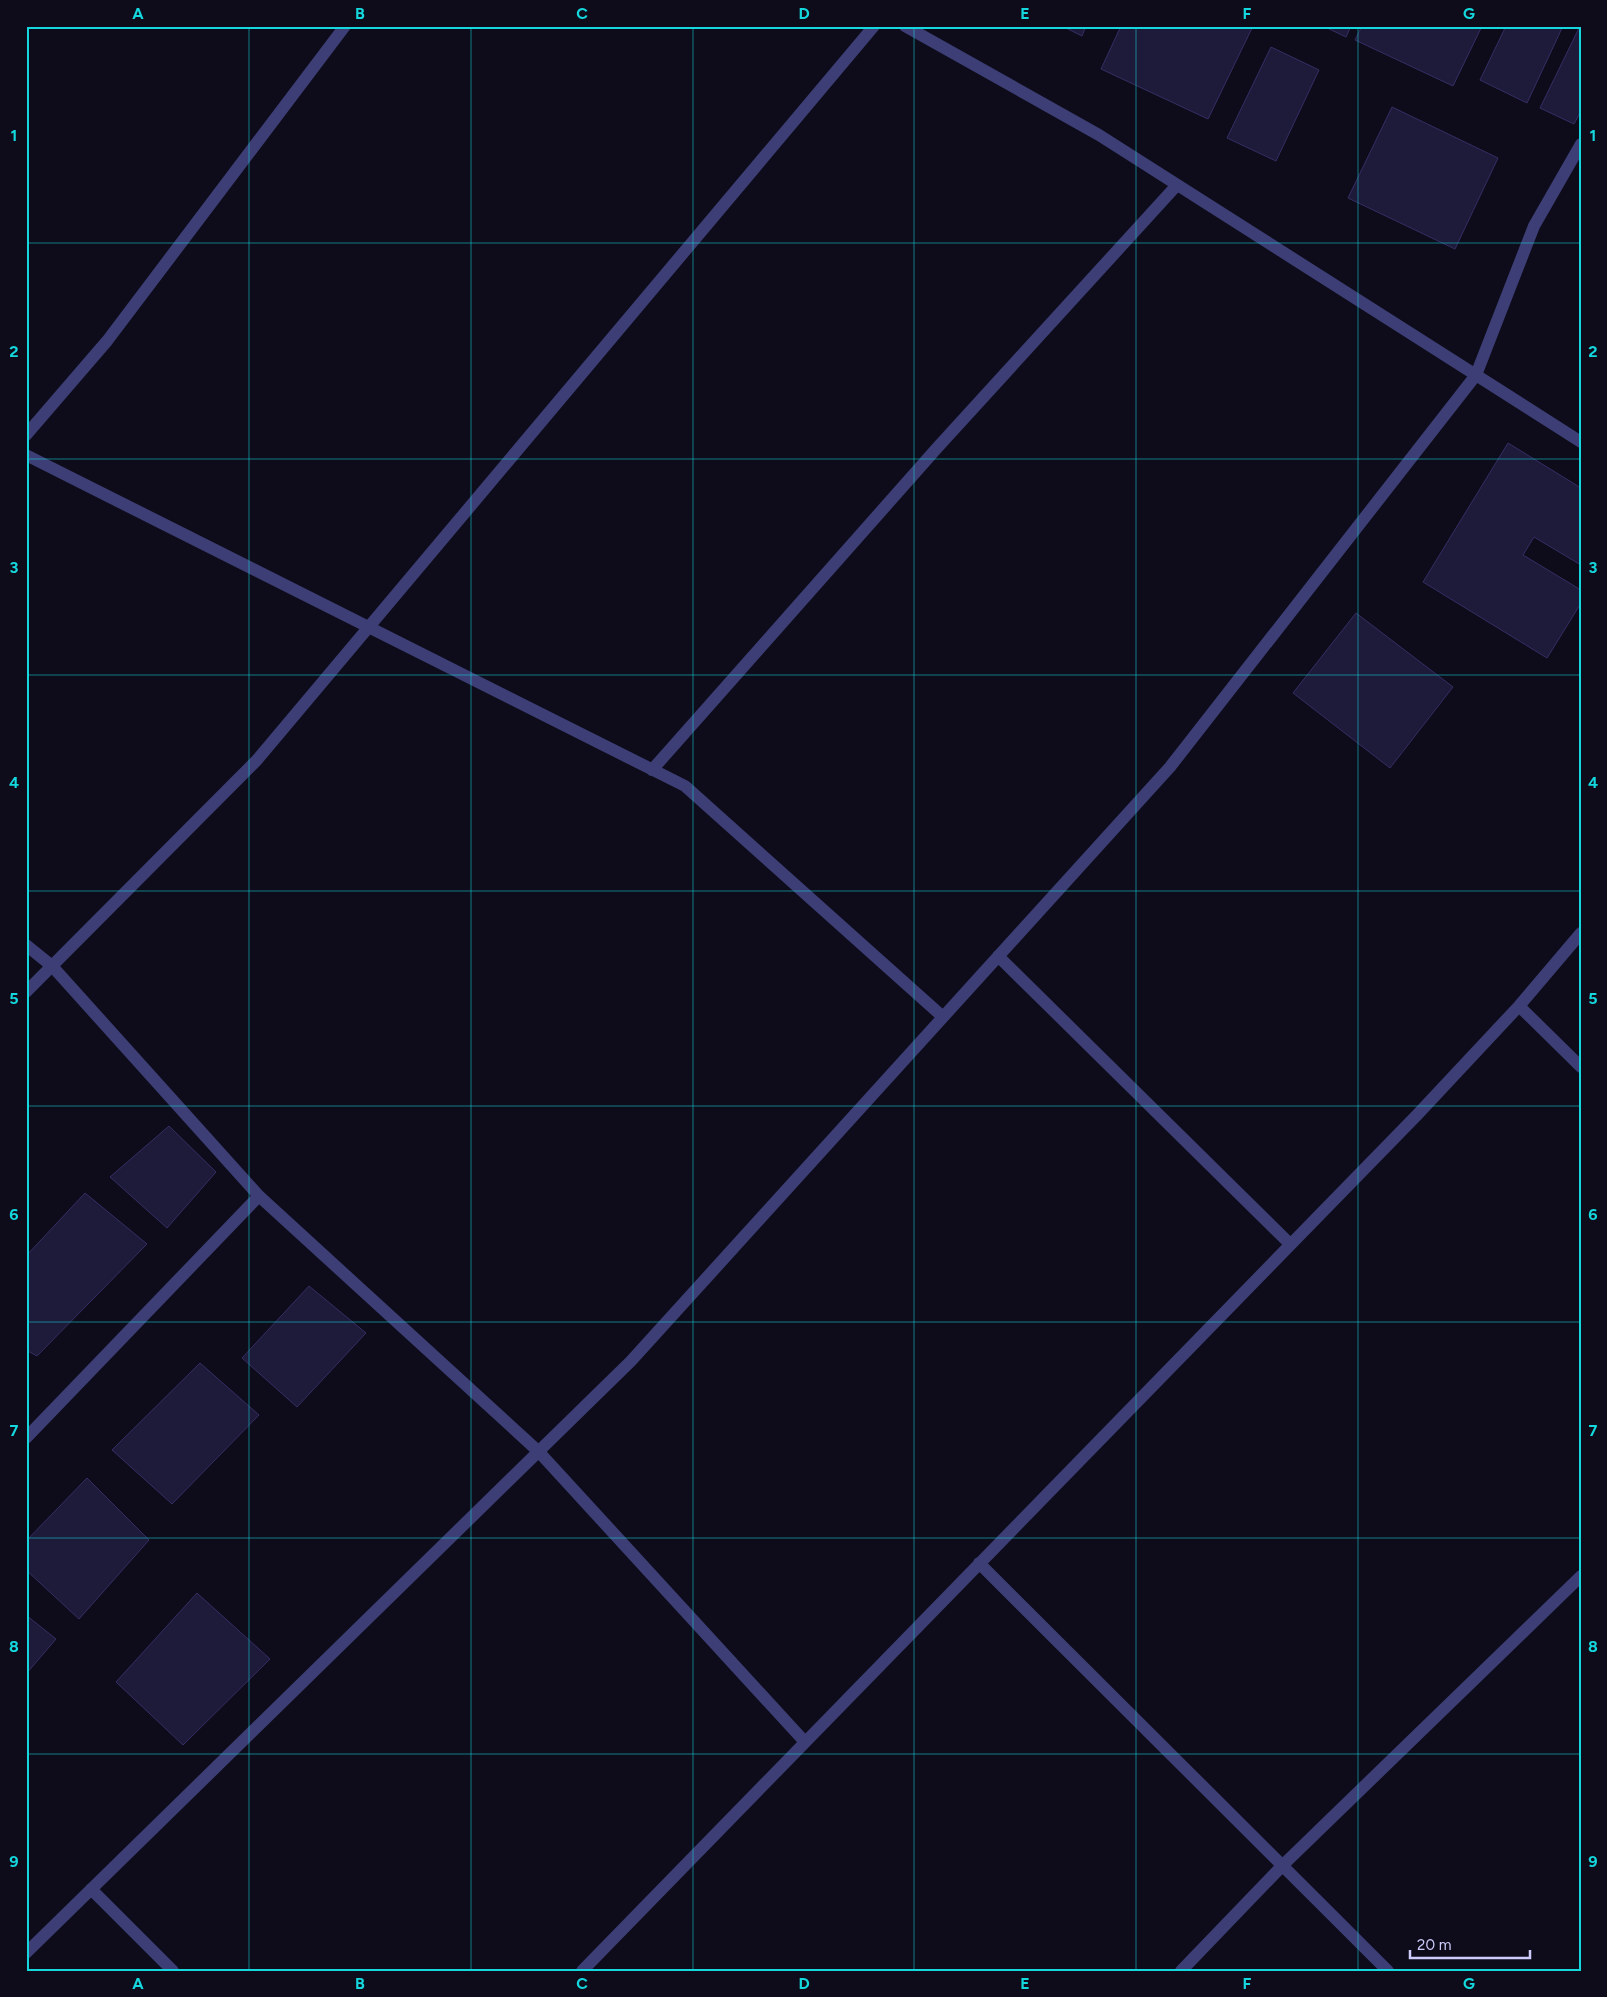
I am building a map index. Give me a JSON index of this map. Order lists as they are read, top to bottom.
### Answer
{
  "scale_bar": "20 m",
  "grid": {
    "columns": [
      "A",
      "B",
      "C",
      "D",
      "E",
      "F",
      "G"
    ],
    "rows": [
      "1",
      "2",
      "3",
      "4",
      "5",
      "6",
      "7",
      "8",
      "9"
    ]
  }
}
